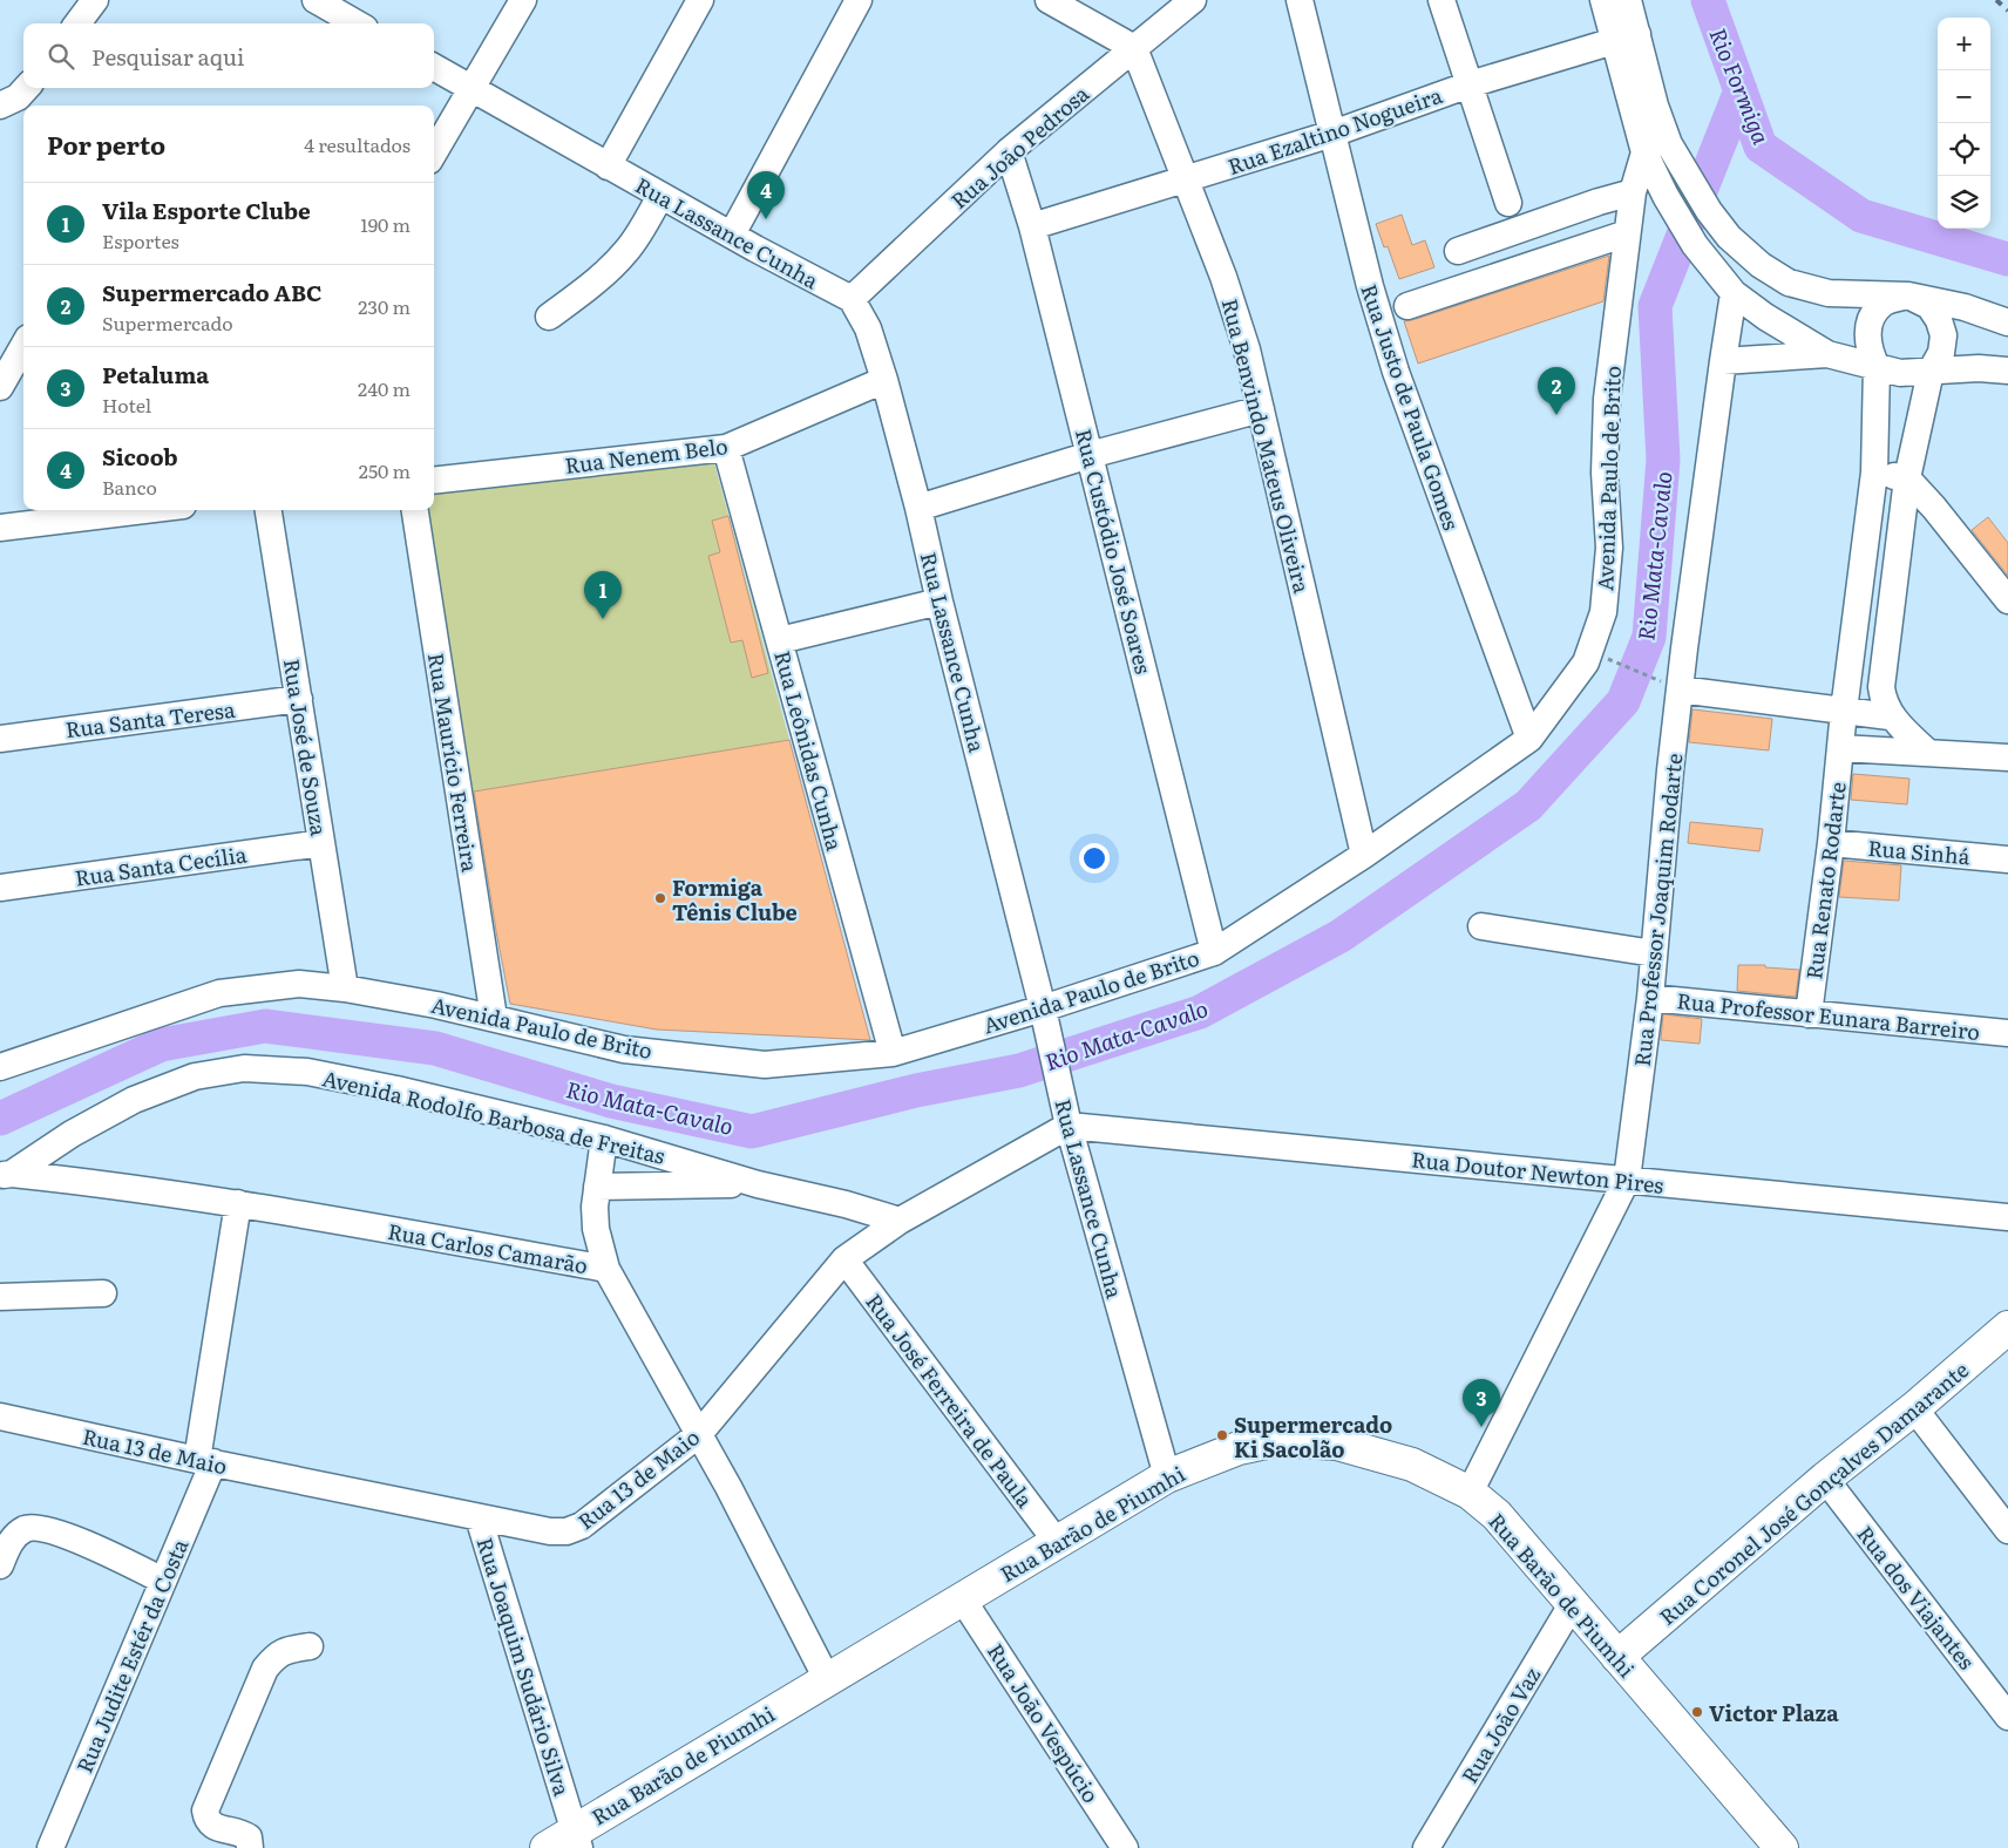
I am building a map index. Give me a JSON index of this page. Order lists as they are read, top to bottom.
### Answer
{
  "streets": {
    "main road": ["Rua Coronel José Gonçalves Damarante", "Rua Barão de Piumhi"],
    "street": [
      "Rua Ezaltino Nogueira",
      "Rua João Pedrosa",
      "Rua Lassance Cunha",
      "Rua Justo de Paula Gomes",
      "Rua Benvindo Mateus Oliveira",
      "Rua Nenem Belo",
      "Avenida Paulo de Brito",
      "Rua Custódio José Soares",
      "Rua Santa Teresa",
      "Rua José de Souza",
      "Rua Leônidas Cunha",
      "Rua Maurício Ferreira",
      "Rua Sinhá",
      "Rua Santa Cecília",
      "Rua Renato Rodarte",
      "Rua Professor Joaquim Rodarte",
      "Rua Professor Eunara Barreiro",
      "Avenida Rodolfo Barbosa de Freitas",
      "Rua Doutor Newton Pires",
      "Rua Carlos Camarão",
      "Rua José Ferreira de Paula",
      "Rua 13 de Maio",
      "Rua dos Viajantes",
      "Rua Judite Estér da Costa",
      "Rua Joaquim Sudário Silva",
      "Rua João Vespúcio",
      "Rua João Vaz"
    ]
  },
  "crossings": [
    ["Rua Ezaltino Nogueira", "Rua Justo de Paula Gomes"],
    ["Rua Ezaltino Nogueira", "Rua Benvindo Mateus Oliveira"],
    ["Rua Ezaltino Nogueira", "Rua Custódio José Soares"],
    ["Rua João Pedrosa", "Rua Lassance Cunha"],
    ["Rua João Pedrosa", "Rua Benvindo Mateus Oliveira"],
    ["Rua João Pedrosa", "Rua Custódio José Soares"],
    ["Rua Lassance Cunha", "Rua Nenem Belo"],
    ["Rua Lassance Cunha", "Avenida Paulo de Brito"],
    ["Rua Lassance Cunha", "Rua Doutor Newton Pires"],
    ["Rua Lassance Cunha", "Rua 13 de Maio"],
    ["Rua Lassance Cunha", "Rua Barão de Piumhi"],
    ["Rua Justo de Paula Gomes", "Avenida Paulo de Brito"],
    ["Rua Benvindo Mateus Oliveira", "Avenida Paulo de Brito"],
    ["Rua Nenem Belo", "Rua Leônidas Cunha"],
    ["Avenida Paulo de Brito", "Rua Custódio José Soares"],
    ["Avenida Paulo de Brito", "Rua José de Souza"],
    ["Avenida Paulo de Brito", "Rua Leônidas Cunha"],
    ["Avenida Paulo de Brito", "Rua Maurício Ferreira"],
    ["Rua Santa Teresa", "Rua José de Souza"],
    ["Rua José de Souza", "Rua Santa Cecília"],
    ["Rua Sinhá", "Rua Renato Rodarte"],
    ["Rua Renato Rodarte", "Rua Professor Eunara Barreiro"],
    ["Rua Professor Joaquim Rodarte", "Rua Professor Eunara Barreiro"],
    ["Rua Professor Joaquim Rodarte", "Rua Doutor Newton Pires"],
    ["Rua Professor Joaquim Rodarte", "Rua Barão de Piumhi"],
    ["Avenida Rodolfo Barbosa de Freitas", "Rua Carlos Camarão"],
    ["Avenida Rodolfo Barbosa de Freitas", "Rua 13 de Maio"],
    ["Rua Doutor Newton Pires", "Rua 13 de Maio"],
    ["Rua Carlos Camarão", "Rua 13 de Maio"],
    ["Rua Carlos Camarão", "Rua Barão de Piumhi"],
    ["Rua Carlos Camarão", "Rua Judite Estér da Costa"],
    ["Rua José Ferreira de Paula", "Rua 13 de Maio"],
    ["Rua José Ferreira de Paula", "Rua Barão de Piumhi"],
    ["Rua 13 de Maio", "Rua Judite Estér da Costa"],
    ["Rua 13 de Maio", "Rua Joaquim Sudário Silva"],
    ["Rua Coronel José Gonçalves Damarante", "Rua Barão de Piumhi"],
    ["Rua Coronel José Gonçalves Damarante", "Rua dos Viajantes"],
    ["Rua Barão de Piumhi", "Rua Joaquim Sudário Silva"],
    ["Rua Barão de Piumhi", "Rua João Vespúcio"],
    ["Rua Barão de Piumhi", "Rua João Vaz"]
  ],
  "water": ["Rio Formiga", "Rio Mata-Cavalo"],
  "places": ["Formiga Tênis Clube", "Supermercado Ki Sacolão", "Victor Plaza"],
  "page": {
    "map_buttons": ["+", "−"],
    "search": "Pesquisar aqui",
    "heading": ["Por perto", "4 resultados"],
    "pins": [
      "4",
      "2",
      "1",
      "3"
    ],
    "list": [
      {
        "mark": "1",
        "name": "Vila Esporte Clube",
        "note": "Esportes",
        "value": "190 m"
      },
      {
        "mark": "2",
        "name": "Supermercado ABC",
        "note": "Supermercado",
        "value": "230 m"
      },
      {
        "mark": "3",
        "name": "Petaluma",
        "note": "Hotel",
        "value": "240 m"
      },
      {
        "mark": "4",
        "name": "Sicoob",
        "note": "Banco",
        "value": "250 m"
      }
    ]
  }
}
